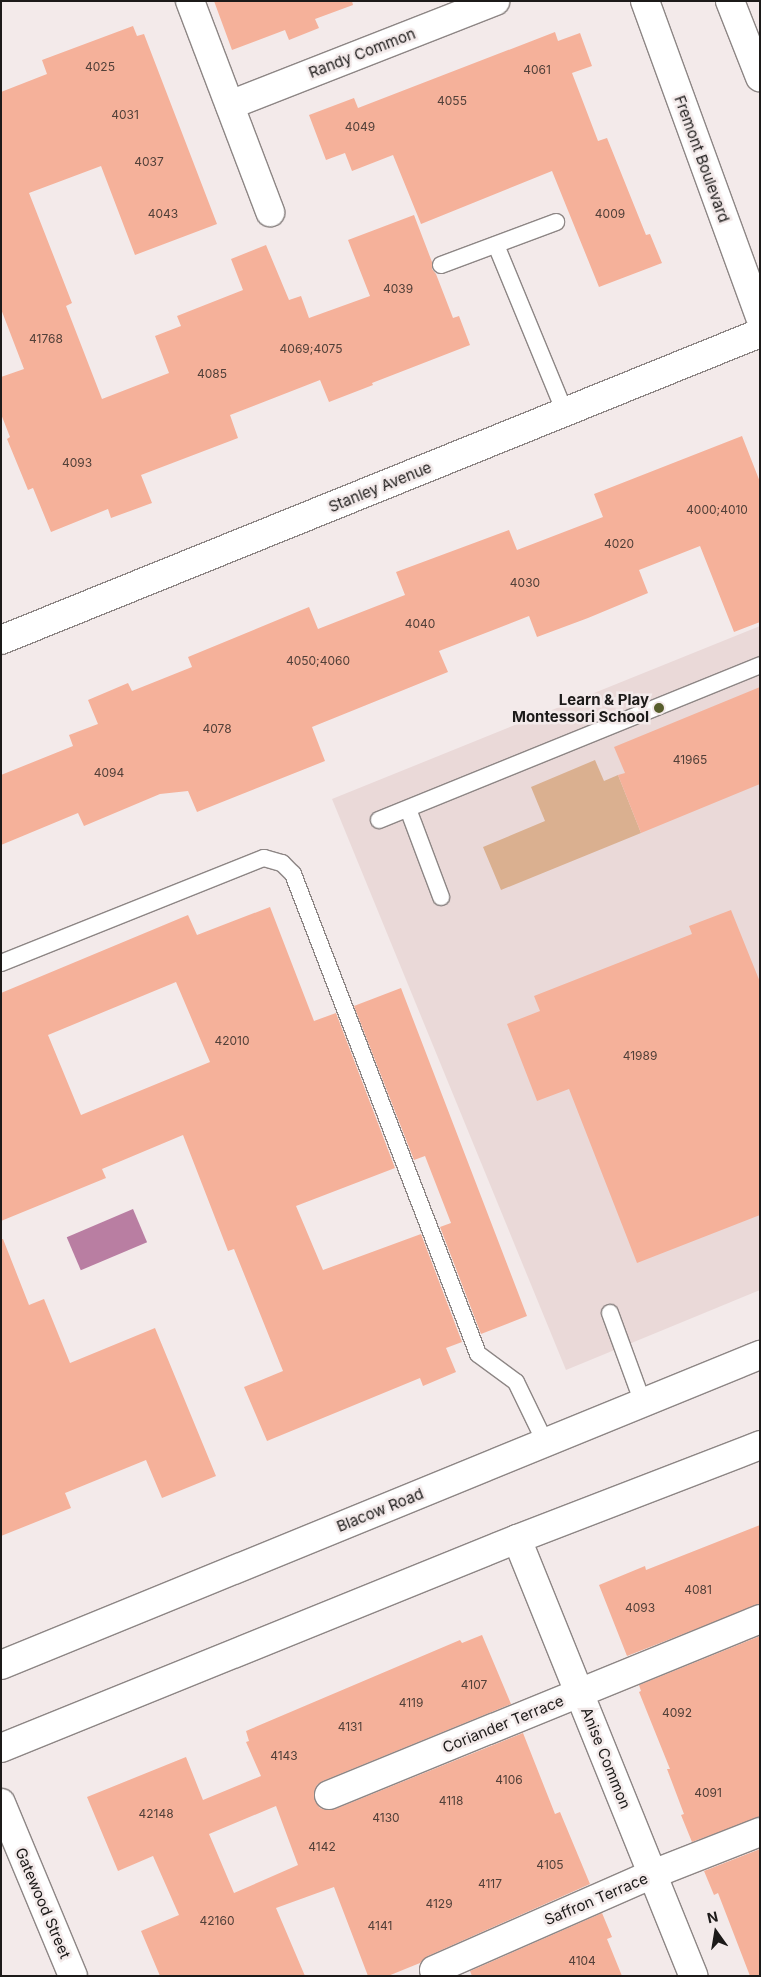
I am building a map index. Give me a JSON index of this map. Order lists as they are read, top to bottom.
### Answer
{
  "streets": {
    "street": [
      "Randy Common",
      "Fremont Boulevard",
      "Stanley Avenue",
      "Blacow Road",
      "Coriander Terrace",
      "Anise Common",
      "Saffron Terrace",
      "Gatewood Street"
    ]
  },
  "crossings": [
    ["Coriander Terrace", "Anise Common"],
    ["Anise Common", "Saffron Terrace"]
  ],
  "places": ["Learn & Play Montessori School"],
  "house_numbers": [
    "4025",
    "4061",
    "4055",
    "4031",
    "4049",
    "4037",
    "4043",
    "4009",
    "4039",
    "41768",
    "4069;4075",
    "4085",
    "4093",
    "4000;4010",
    "4020",
    "4030",
    "4040",
    "4050;4060",
    "4078",
    "41965",
    "4094",
    "42010",
    "41989",
    "4081",
    "4093",
    "4107",
    "4119",
    "4092",
    "4131",
    "4143",
    "4106",
    "4091",
    "4118",
    "42148",
    "4130",
    "4142",
    "4105",
    "4117",
    "4129",
    "42160",
    "4141",
    "4104"
  ],
  "north": "top"
}
